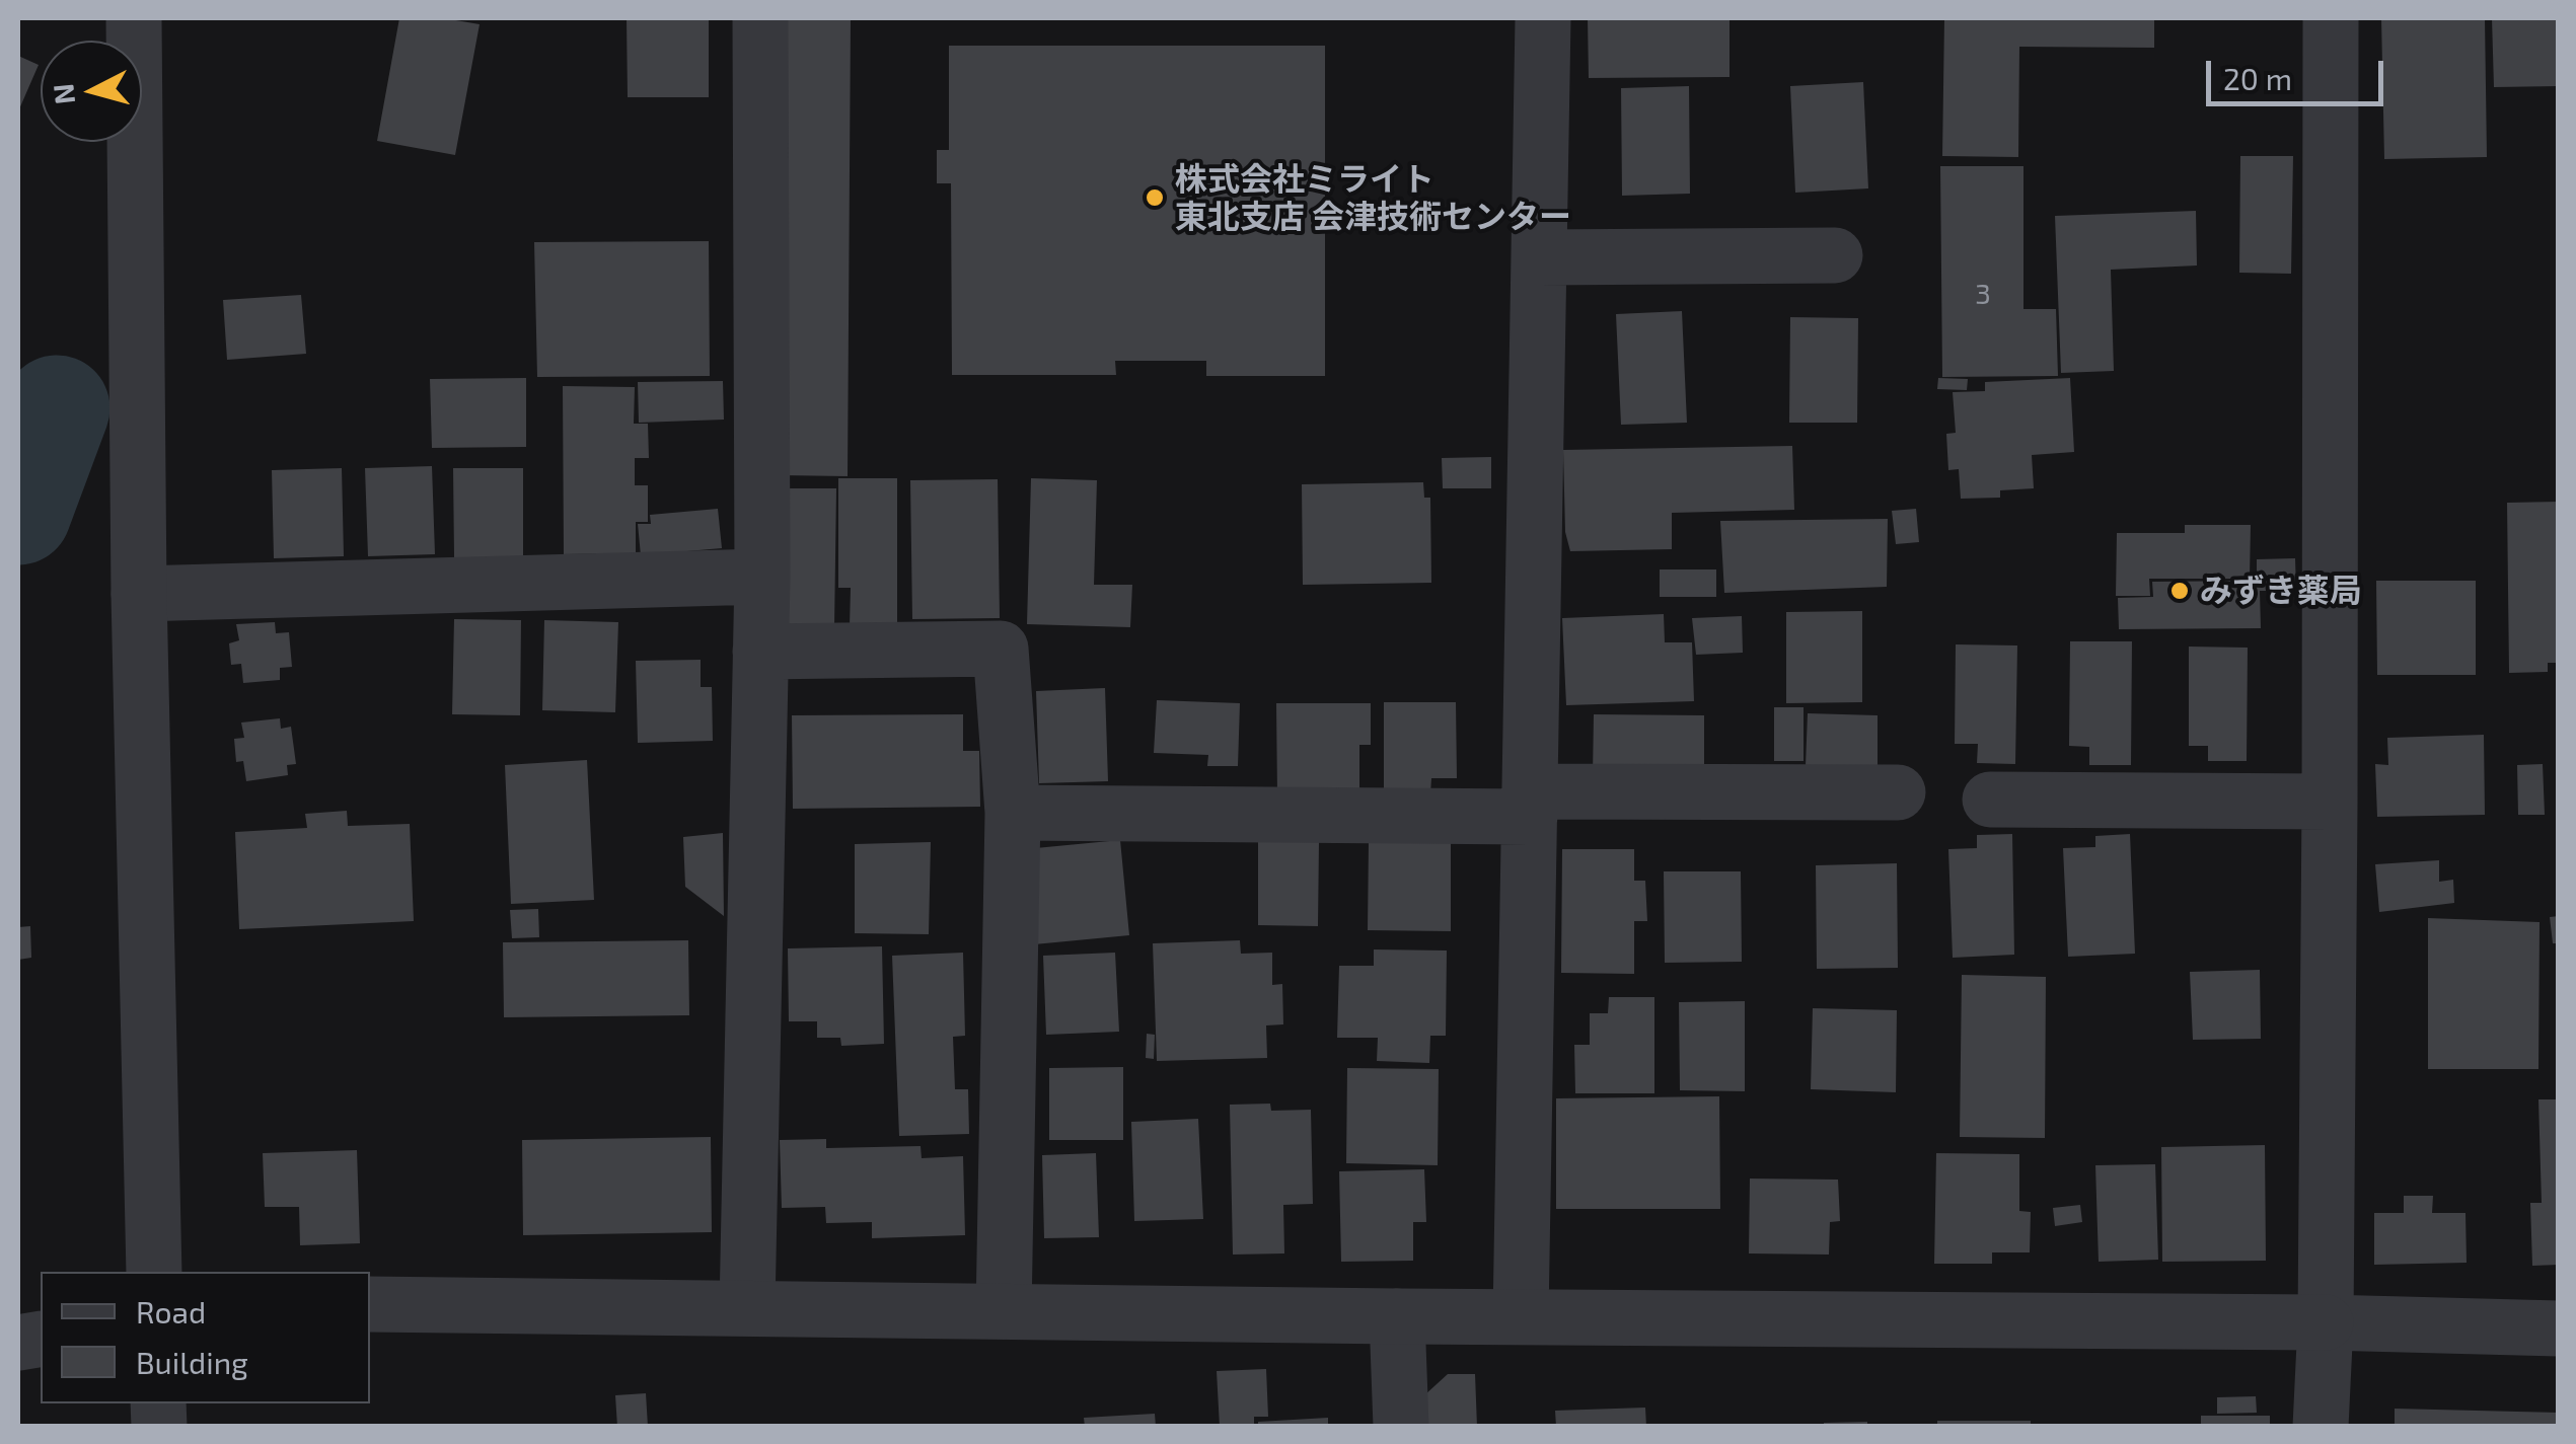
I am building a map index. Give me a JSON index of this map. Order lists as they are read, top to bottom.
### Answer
{
  "places": ["株式会社ミライト 東北支店 会津技術センター", "みずき薬局"],
  "house_numbers": ["3"],
  "legend": ["Road", "Building"],
  "scale_bar": "20 m",
  "north": "left"
}
